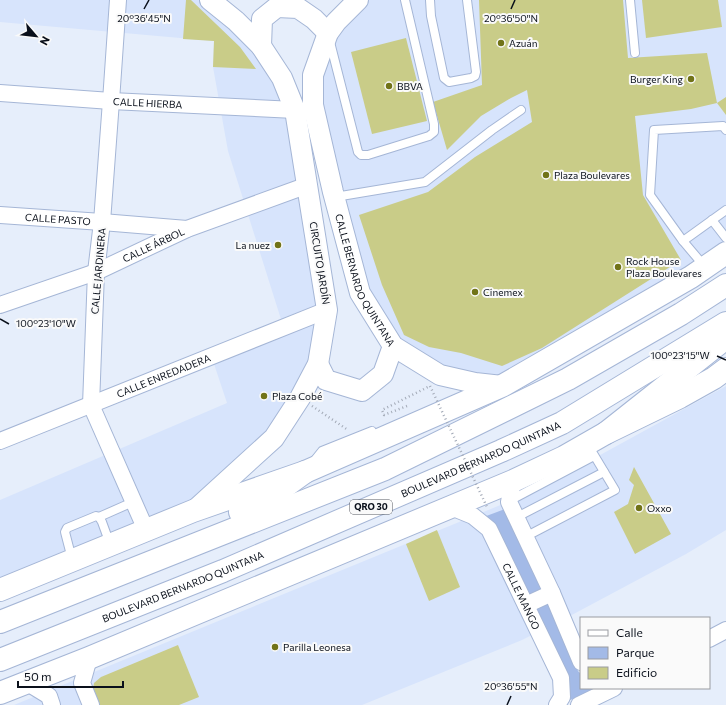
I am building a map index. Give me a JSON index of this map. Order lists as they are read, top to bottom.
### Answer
{
  "streets": {
    "main road": ["BOULEVARD BERNARDO QUINTANA", "QRO 30"],
    "street": [
      "CALLE HIERBA",
      "CALLE PASTO",
      "CALLE ÁRBOL",
      "CIRCUITO JARDÍN",
      "CALLE JARDINERA",
      "CALLE BERNARDO QUINTANA",
      "CALLE ENREDADERA",
      "CALLE MANGO"
    ]
  },
  "crossings": [
    ["CALLE HIERBA", "CIRCUITO JARDÍN"],
    ["CALLE HIERBA", "CALLE JARDINERA"],
    ["CALLE PASTO", "CALLE ÁRBOL"],
    ["CALLE PASTO", "CALLE JARDINERA"],
    ["CALLE ÁRBOL", "CIRCUITO JARDÍN"],
    ["CALLE ÁRBOL", "CALLE JARDINERA"],
    ["CIRCUITO JARDÍN", "CALLE ENREDADERA"],
    ["CALLE JARDINERA", "CALLE ENREDADERA"]
  ],
  "places": [
    "Azuán",
    "Burger King",
    "BBVA",
    "Plaza Boulevares",
    "La nuez",
    "Rock House Plaza Boulevares",
    "Cinemex",
    "Plaza Cobé",
    "Oxxo",
    "Parilla Leonesa"
  ],
  "legend": ["Calle", "Parque", "Edificio"],
  "scale_bar": "50 m",
  "north": "bottom right",
  "coordinates": [
    "20°36'45\"N",
    "20°36'50\"N",
    "100°23'10\"W",
    "100°23'15\"W",
    "20°36'55\"N"
  ]
}
